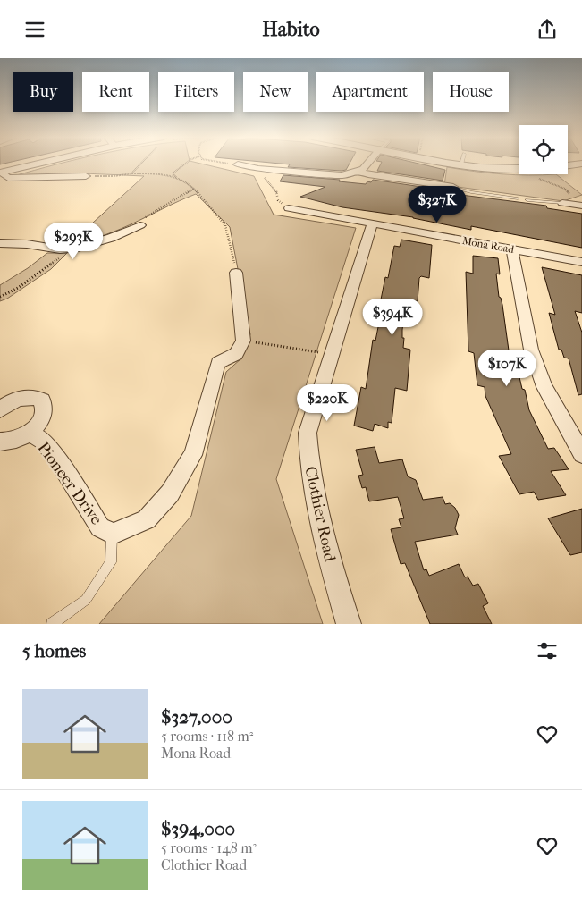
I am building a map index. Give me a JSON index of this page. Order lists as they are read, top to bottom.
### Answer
{
  "streets": {
    "street": ["Mona Road", "Pioneer Drive", "Clothier Road"]
  },
  "crossings": [
    ["Mona Road", "Clothier Road"]
  ],
  "page": {
    "header": "Habito",
    "chip": [
      "Buy",
      "Rent",
      "Filters",
      "New",
      "Apartment",
      "House"
    ],
    "price": [
      "$327K",
      "$293K",
      "$394K",
      "$107K",
      "$220K"
    ],
    "heading": "5 homes",
    "list": [
      {
        "name": "$327,000",
        "note": "5 rooms · 118 m² · Mona Road"
      },
      {
        "name": "$394,000",
        "note": "5 rooms · 148 m² · Clothier Road"
      }
    ]
  }
}
